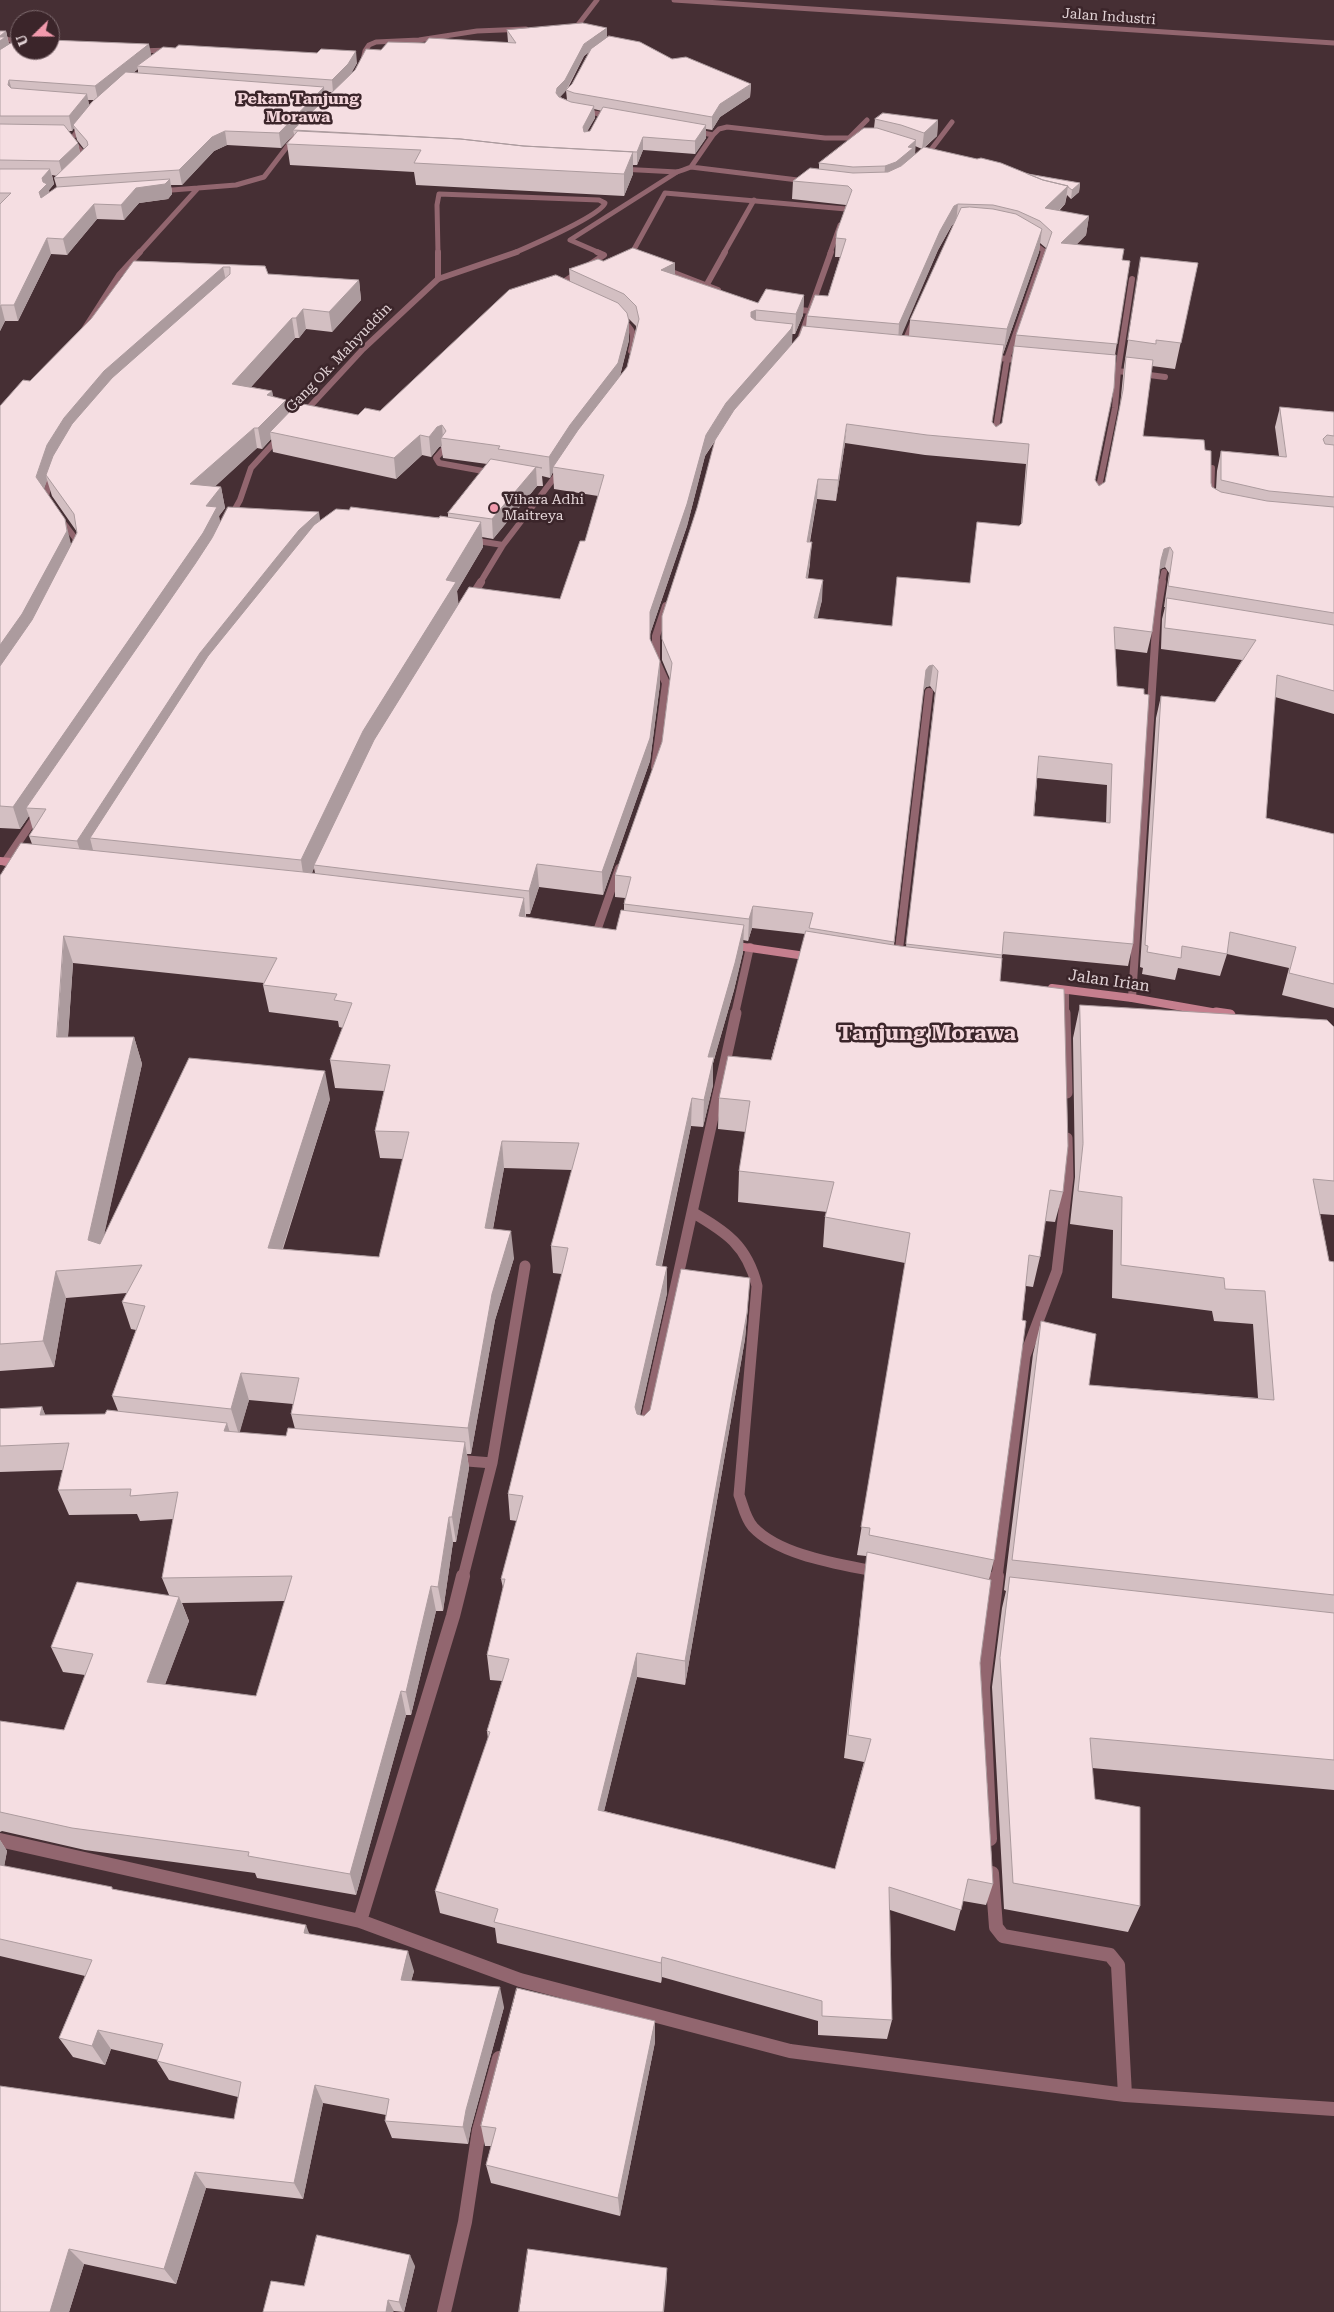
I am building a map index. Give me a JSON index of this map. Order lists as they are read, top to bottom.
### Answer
{
  "streets": {
    "main road": ["Jalan Irian"],
    "street": ["Jalan Industri", "Gang Ok. Mahyuddin"]
  },
  "districts": ["Pekan Tanjung Morawa", "Tanjung Morawa"],
  "places": ["Vihara Adhi Maitreya"],
  "north": "left"
}
